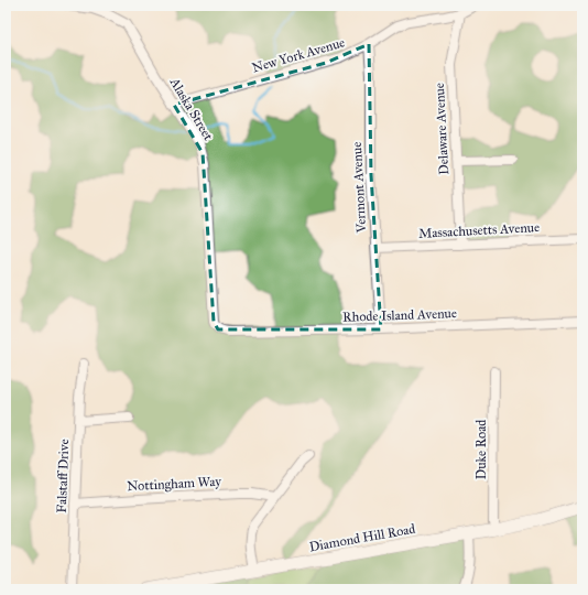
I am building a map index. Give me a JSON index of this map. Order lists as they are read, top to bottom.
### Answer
{
  "streets": {
    "main road": ["Diamond Hill Road"],
    "street": [
      "New York Avenue",
      "Alaska Street",
      "Delaware Avenue",
      "Vermont Avenue",
      "Massachusetts Avenue",
      "Rhode Island Avenue",
      "Duke Road",
      "Falstaff Drive",
      "Nottingham Way"
    ]
  },
  "crossings": [
    ["New York Avenue", "Alaska Street"],
    ["New York Avenue", "Delaware Avenue"],
    ["New York Avenue", "Vermont Avenue"],
    ["Alaska Street", "Rhode Island Avenue"],
    ["Delaware Avenue", "Massachusetts Avenue"],
    ["Vermont Avenue", "Massachusetts Avenue"],
    ["Vermont Avenue", "Rhode Island Avenue"],
    ["Duke Road", "Diamond Hill Road"],
    ["Falstaff Drive", "Nottingham Way"]
  ]
}
